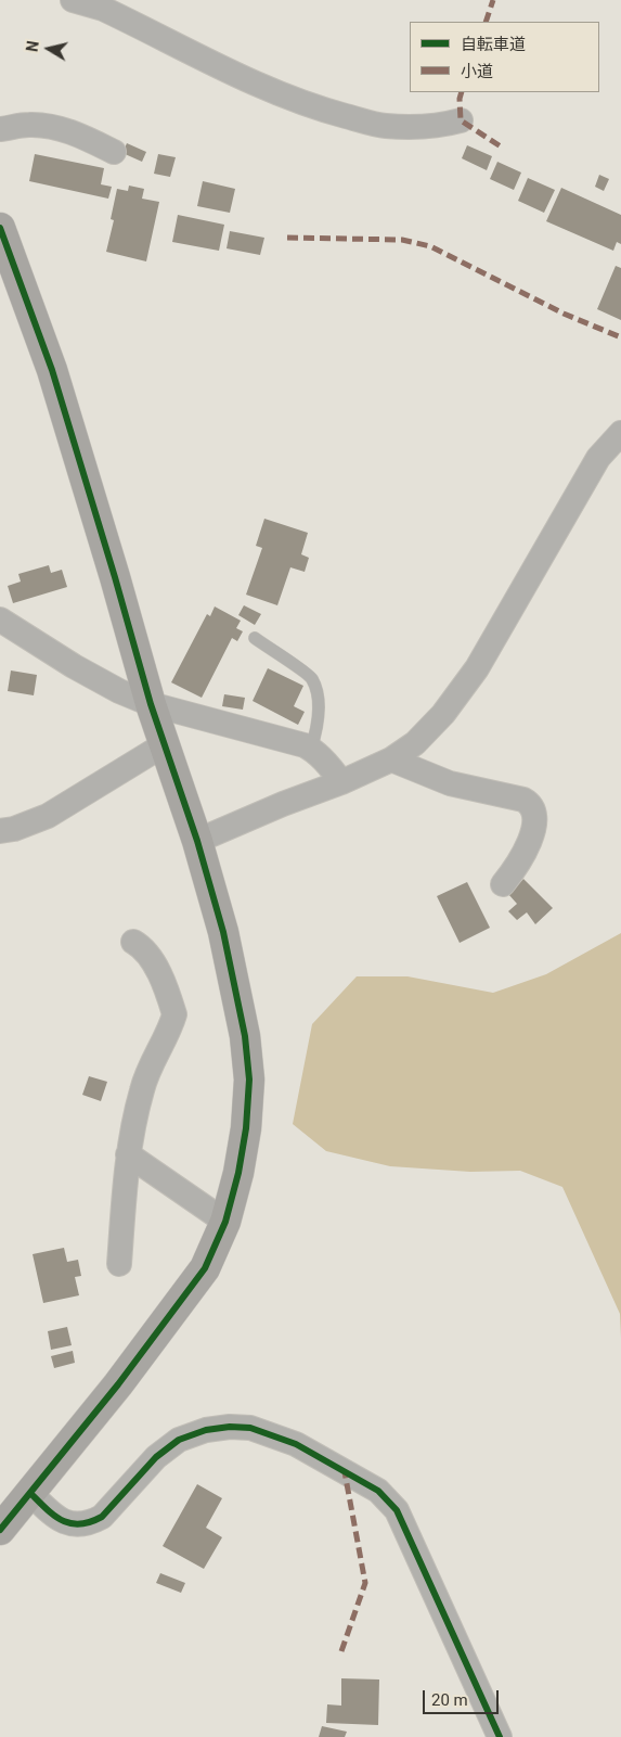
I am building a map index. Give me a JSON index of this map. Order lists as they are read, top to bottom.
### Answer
{
  "legend": ["自転車道", "小道"],
  "scale_bar": "20 m",
  "north": "left"
}
